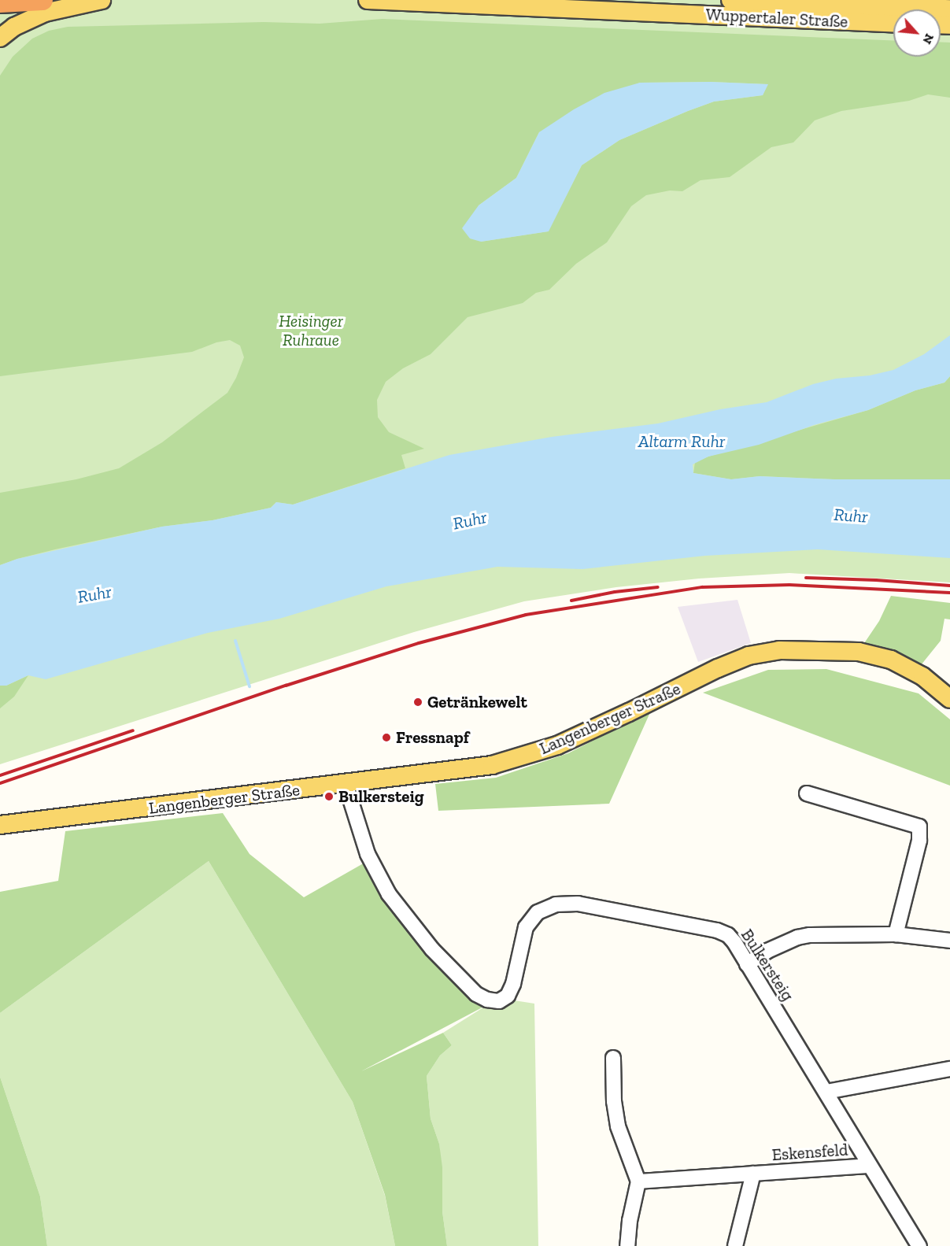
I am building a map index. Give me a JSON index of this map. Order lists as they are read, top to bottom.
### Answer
{
  "streets": {
    "main road": ["Wuppertaler Straße", "Langenberger Straße"],
    "street": ["Bulkersteig", "Eskensfeld"]
  },
  "crossings": [
    ["Langenberger Straße", "Bulkersteig"],
    ["Bulkersteig", "Eskensfeld"]
  ],
  "water": ["Altarm Ruhr", "Ruhr"],
  "parks": ["Heisinger Ruhraue"],
  "places": ["Getränkewelt", "Fressnapf", "Bulkersteig"],
  "north": "bottom right"
}
